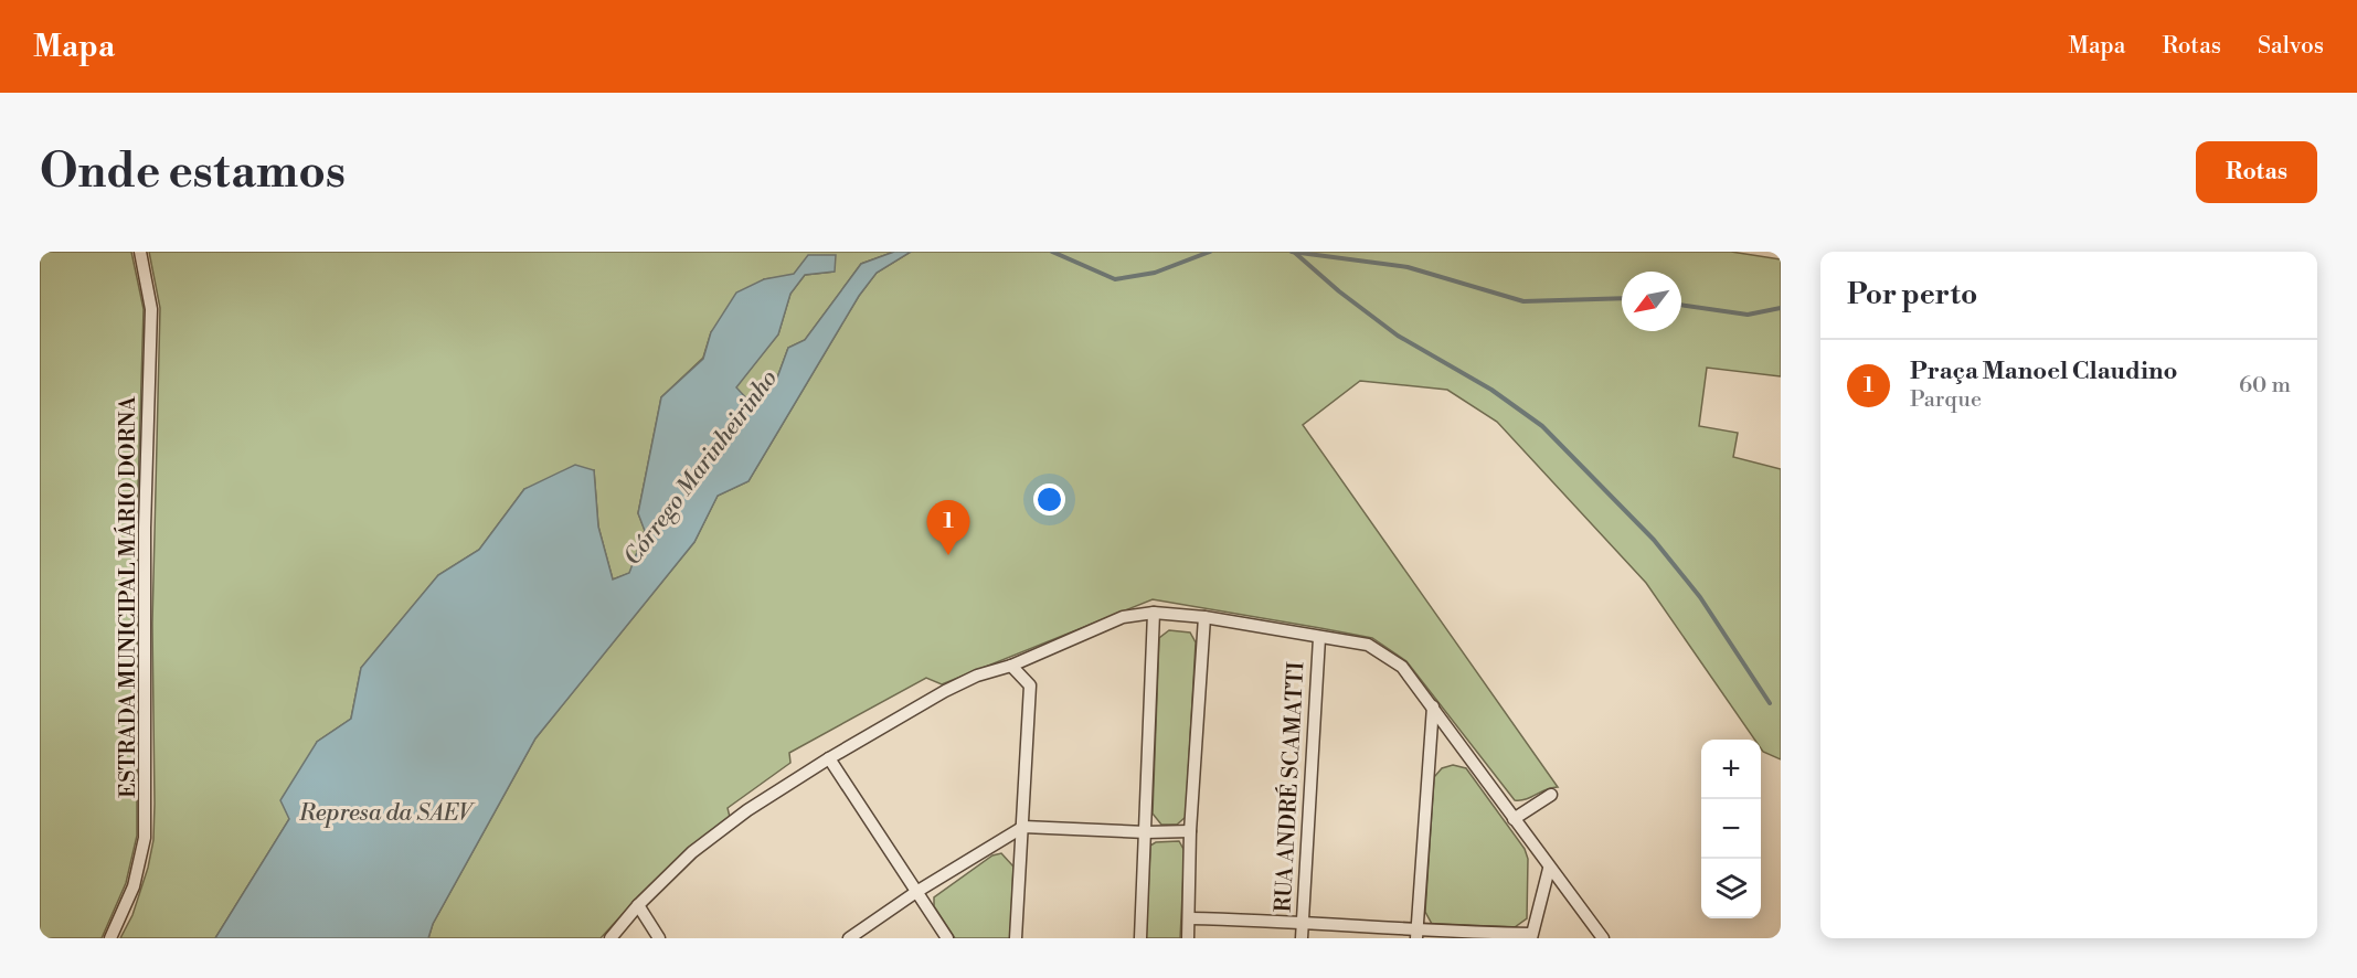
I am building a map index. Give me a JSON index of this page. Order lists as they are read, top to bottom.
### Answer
{
  "streets": {
    "street": ["ESTRADA MUNICIPAL MÁRIO DORNA", "RUA ANDRÉ SCAMATTI"]
  },
  "water": ["Córrego Marinheirinho", "Represa da SAEV"],
  "north": "bottom left",
  "page": {
    "header": "Mapa",
    "nav": ["Mapa", "Rotas", "Salvos"],
    "buttons": "Rotas",
    "title": "Onde estamos",
    "heading": "Por perto",
    "list": [
      {
        "mark": "1",
        "name": "Praça Manoel Claudino",
        "note": "Parque",
        "value": "60 m"
      }
    ],
    "pins": "1",
    "map_buttons": ["+", "−"]
  }
}
